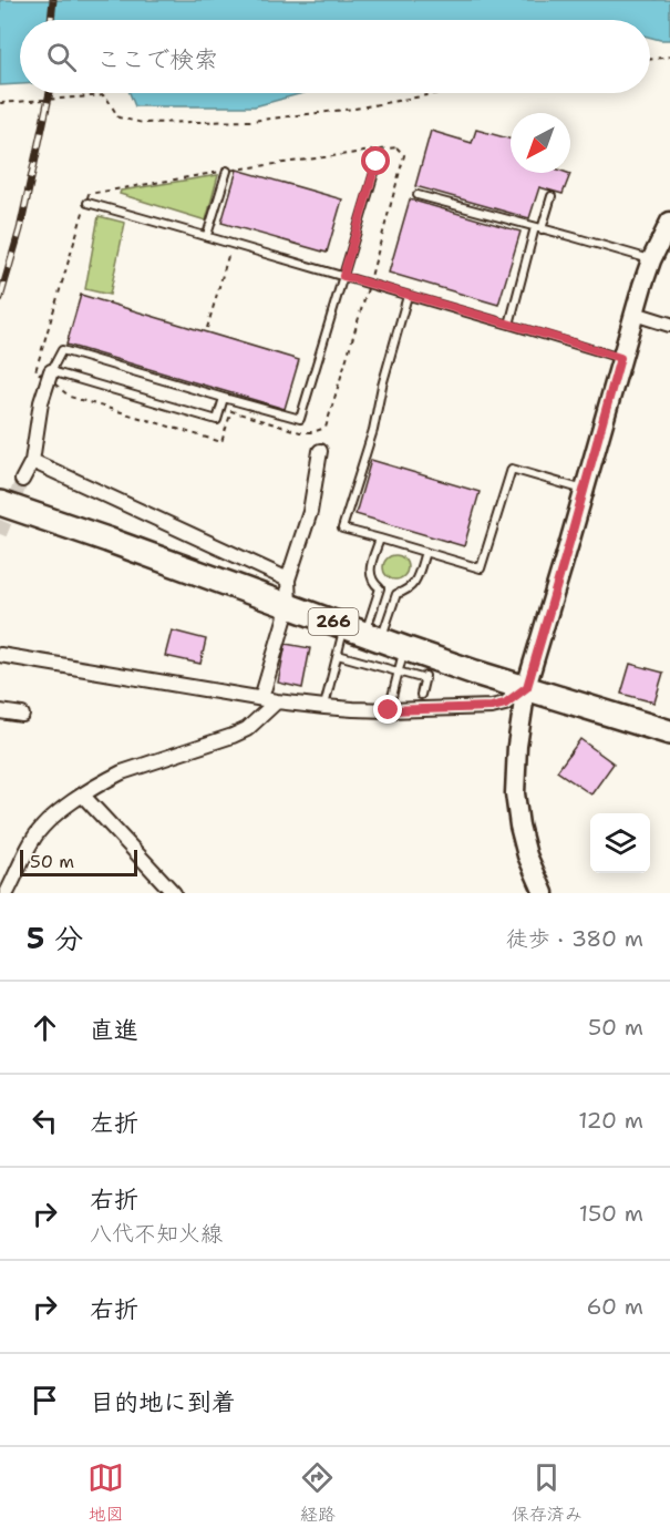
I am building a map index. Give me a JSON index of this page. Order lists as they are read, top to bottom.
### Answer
{
  "streets": {
    "highway": ["266"]
  },
  "scale_bar": "50 m",
  "north": "bottom left",
  "page": {
    "search": "ここで検索",
    "scale": "50 m",
    "heading": ["5 分", "徒歩 · 380 m"],
    "list": [
      ["直進", "50 m"],
      ["左折", "120 m"],
      ["右折", "八代不知火線", "150 m"],
      ["右折", "60 m"],
      "目的地に到着"
    ],
    "nav": ["地図", "経路", "保存済み"]
  }
}
